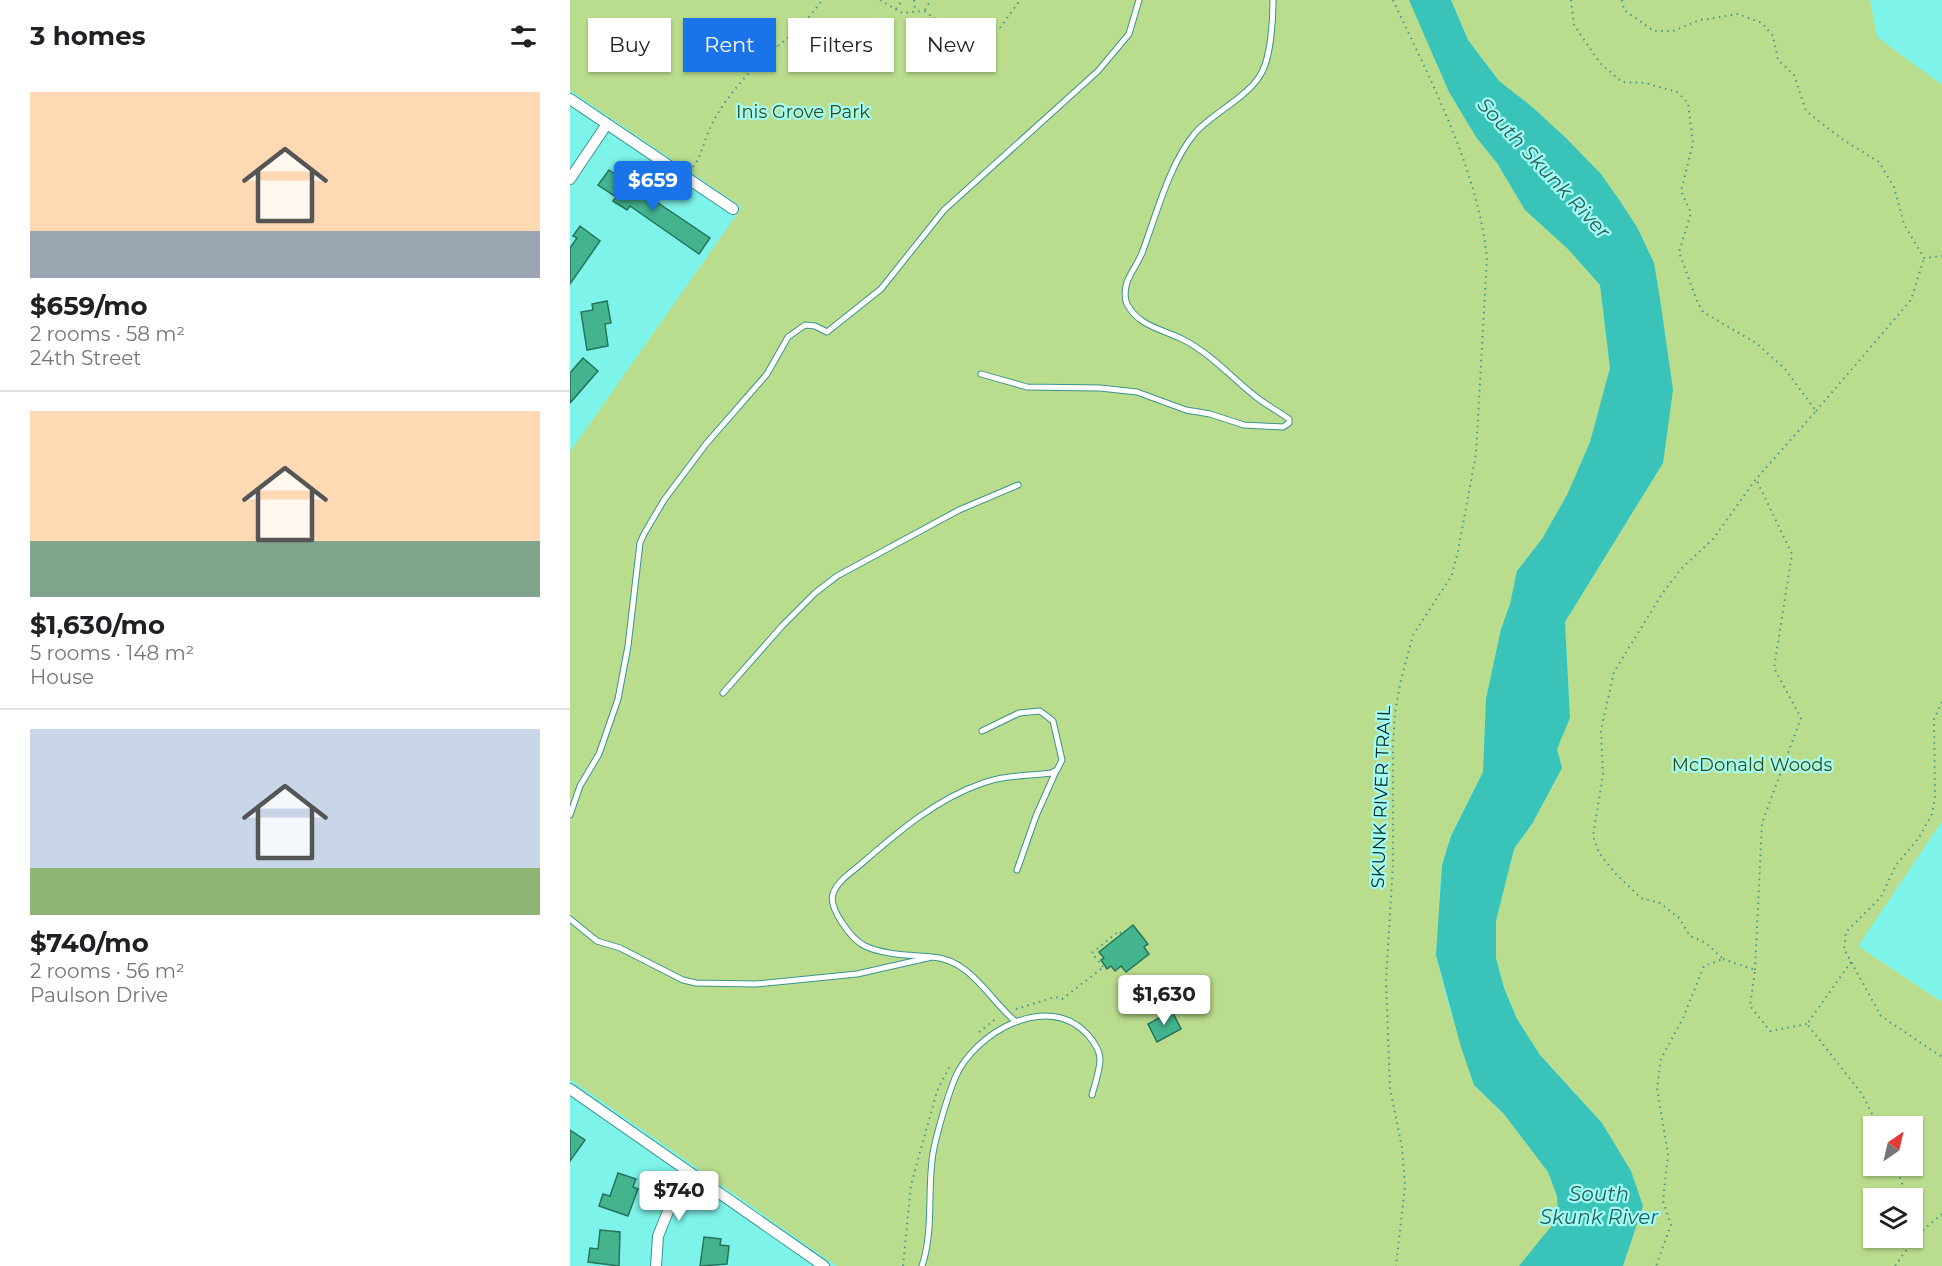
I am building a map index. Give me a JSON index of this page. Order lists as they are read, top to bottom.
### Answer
{
  "streets": {
    "path": ["SKUNK RIVER TRAIL"]
  },
  "water": ["South Skunk River"],
  "parks": ["Inis Grove Park", "McDonald Woods"],
  "north": "top right",
  "page": {
    "heading": "3 homes",
    "chip": [
      "Buy",
      "Rent",
      "Filters",
      "New"
    ],
    "list": [
      {
        "name": "$659/mo",
        "note": "2 rooms · 58 m² · 24th Street"
      },
      {
        "name": "$1,630/mo",
        "note": "5 rooms · 148 m² · House"
      },
      {
        "name": "$740/mo",
        "note": "2 rooms · 56 m² · Paulson Drive"
      }
    ],
    "price": ["$659", "$1,630", "$740"]
  }
}
